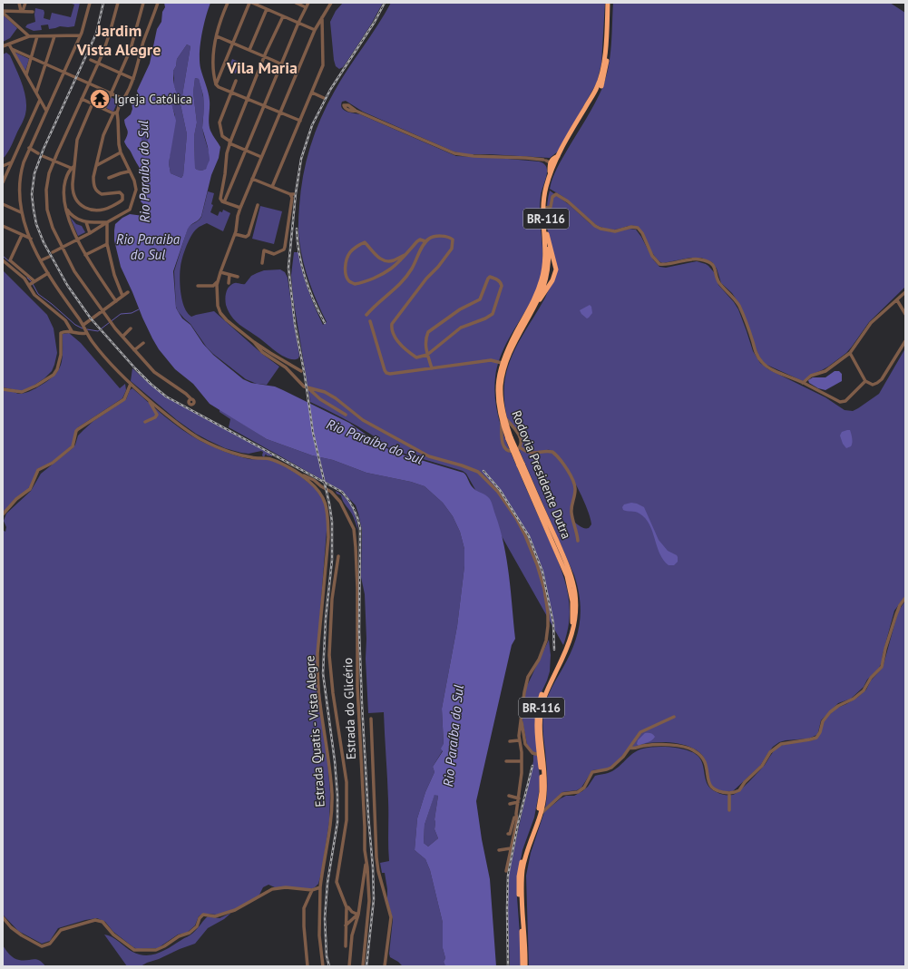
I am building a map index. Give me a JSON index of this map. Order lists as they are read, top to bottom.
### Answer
{
  "streets": {
    "highway": ["BR-116", "Rodovia Presidente Dutra"],
    "street": ["Estrada do Glicério", "Estrada Quatis - Vista Alegre"]
  },
  "crossings": [
    ["Estrada do Glicério", "Estrada Quatis - Vista Alegre"]
  ],
  "districts": ["Jardim Vista Alegre", "Vila Maria"],
  "water": ["Rio Paraíba do Sul", "Rio Paraiba do Sul"],
  "places": {
    "temple": ["Igreja Católica"]
  }
}
